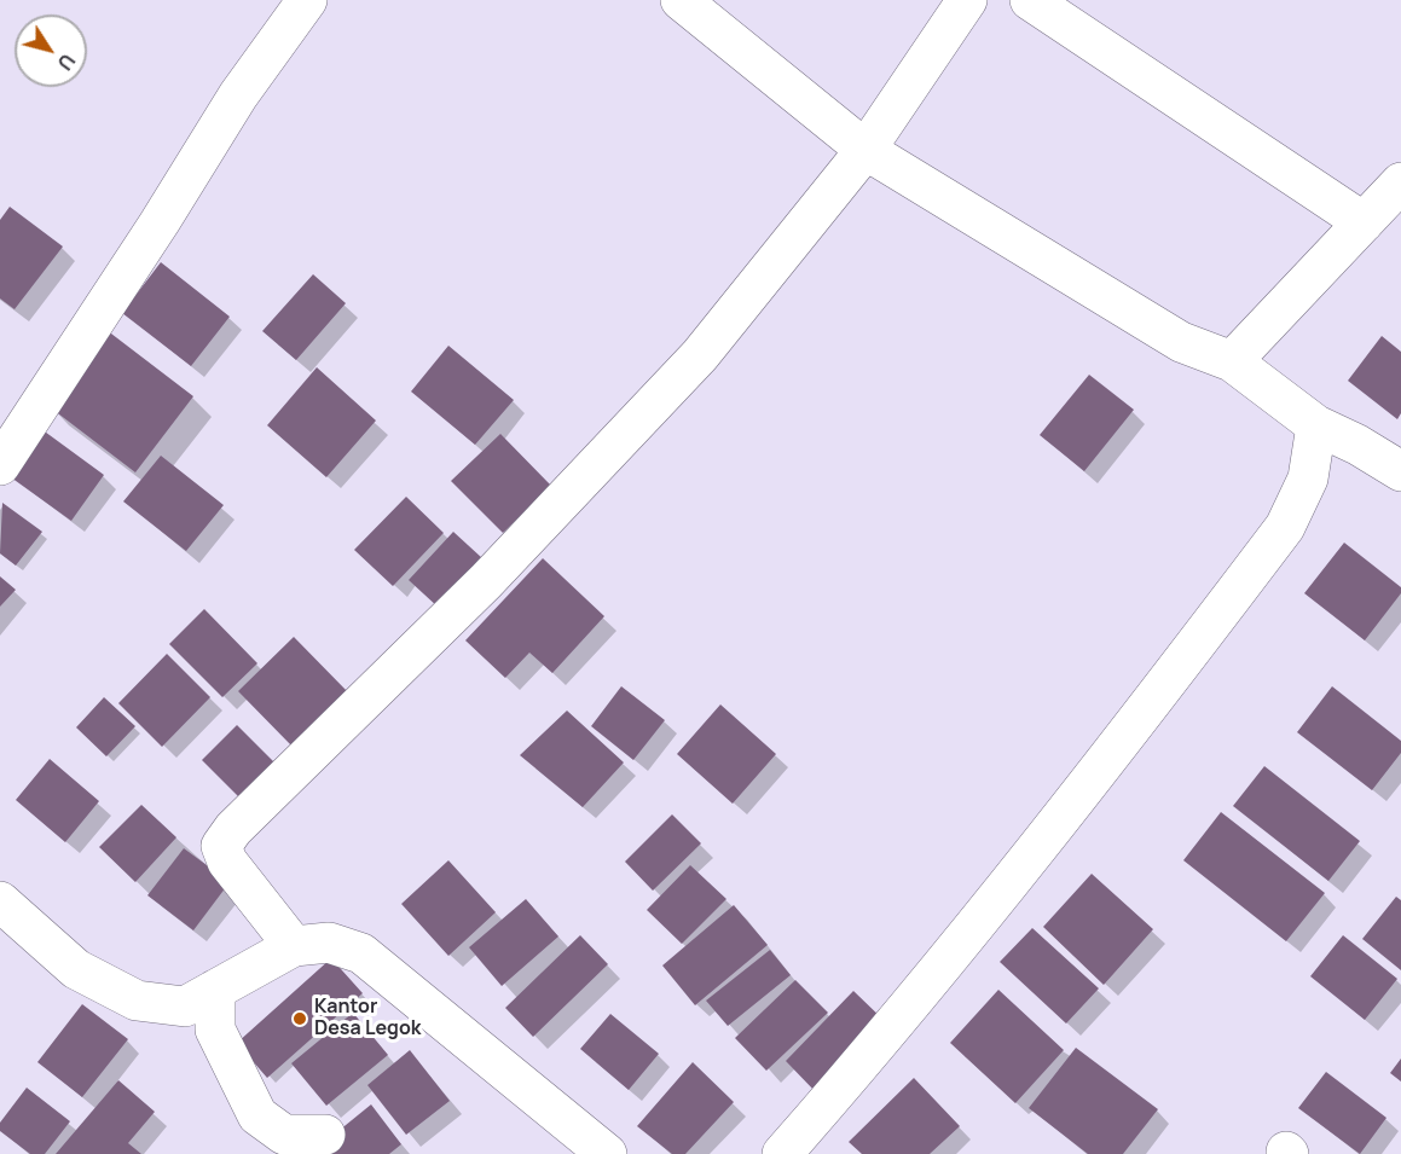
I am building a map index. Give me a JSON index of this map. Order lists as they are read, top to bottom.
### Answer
{
  "places": ["Kantor Desa Legok"],
  "north": "bottom right"
}
